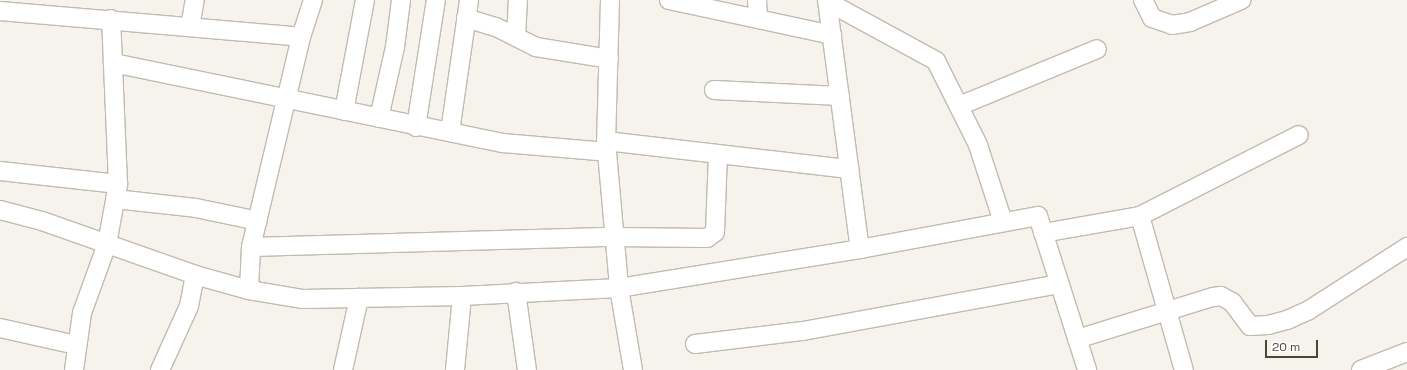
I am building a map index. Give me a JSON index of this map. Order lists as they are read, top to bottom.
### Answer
{
  "scale_bar": "20 m"
}
